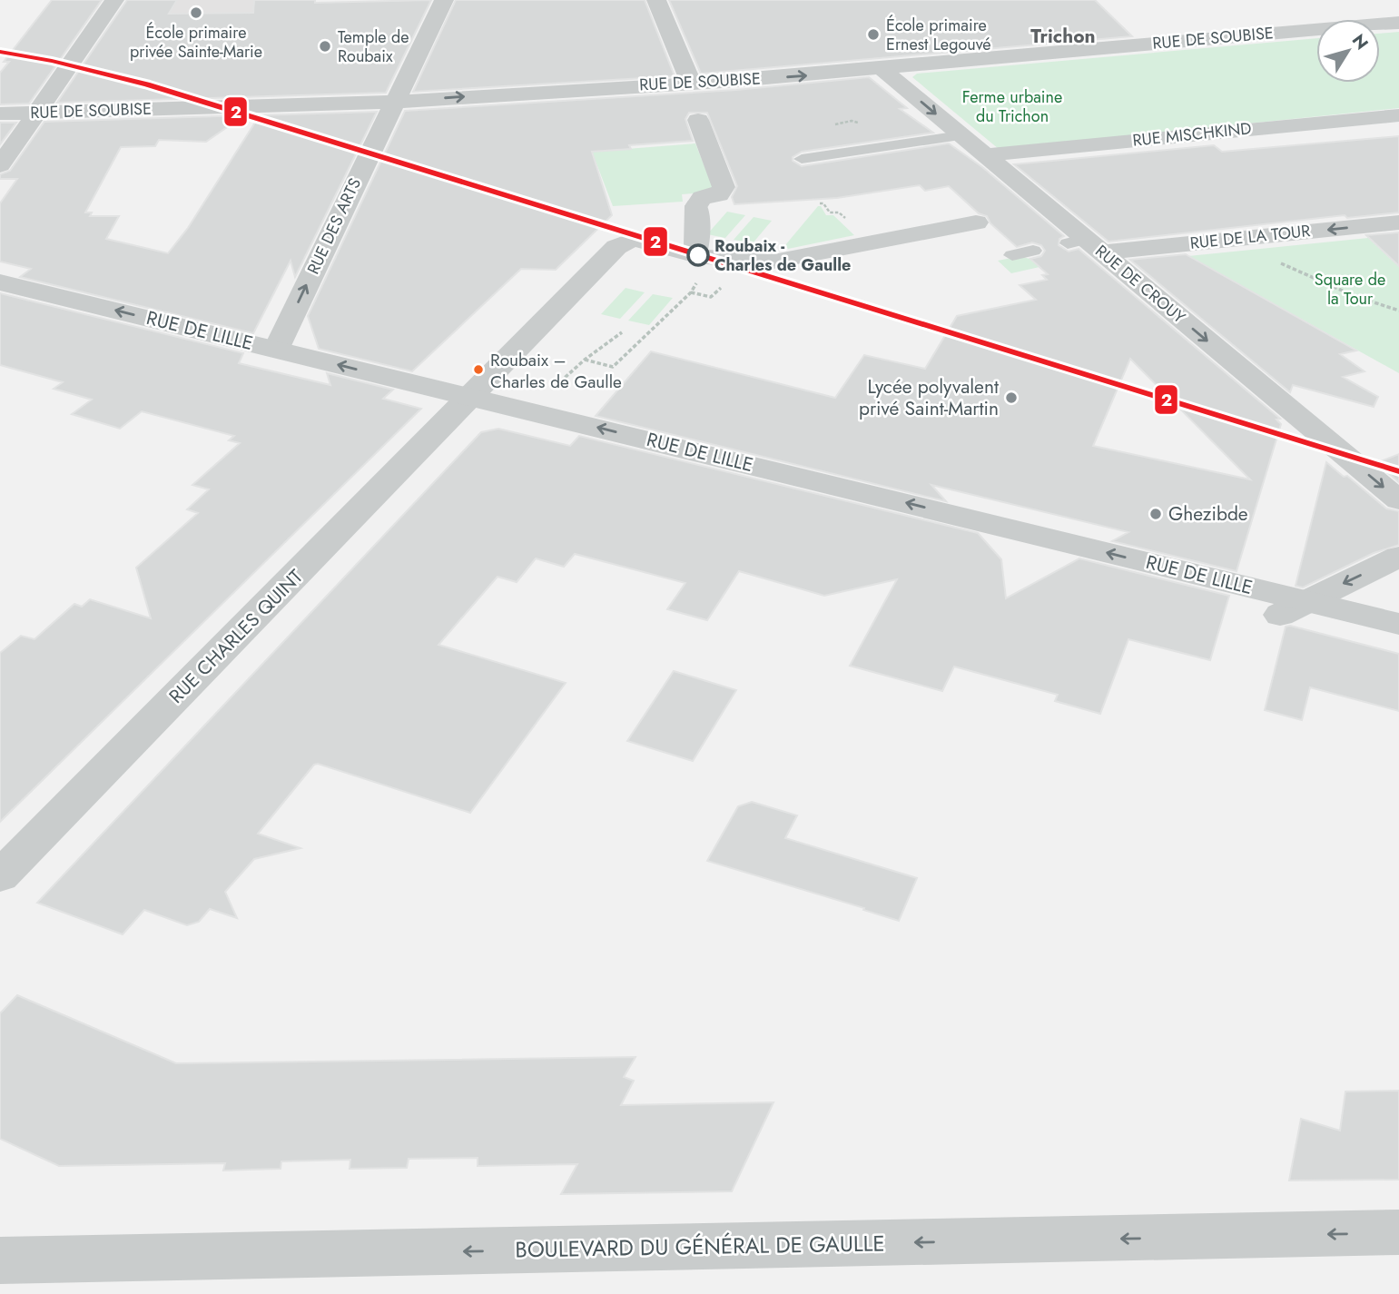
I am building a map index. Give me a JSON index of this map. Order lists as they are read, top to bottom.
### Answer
{
  "streets": {
    "street": [
      "RUE DE SOUBISE",
      "RUE MISCHKIND",
      "RUE DES ARTS",
      "RUE DE LA TOUR",
      "RUE DE CROUY",
      "RUE DE LILLE",
      "RUE CHARLES QUINT",
      "BOULEVARD DU GÉNÉRAL DE GAULLE"
    ]
  },
  "crossings": [
    ["RUE DE SOUBISE", "RUE DES ARTS"],
    ["RUE DE SOUBISE", "RUE DE CROUY"],
    ["RUE MISCHKIND", "RUE DE CROUY"],
    ["RUE DES ARTS", "RUE DE LILLE"],
    ["RUE DE LA TOUR", "RUE DE CROUY"],
    ["RUE DE LILLE", "RUE CHARLES QUINT"]
  ],
  "one_way": [
    "RUE DE LA TOUR",
    "RUE DE CROUY",
    "RUE DE LILLE",
    "BOULEVARD DU GÉNÉRAL DE GAULLE"
  ],
  "districts": ["Trichon"],
  "parks": ["Ferme urbaine du Trichon", "Square de la Tour"],
  "places": [
    "École primaire privée Sainte-Marie",
    "École primaire Ernest Legouvé",
    "Temple de Roubaix",
    "Roubaix - Charles de Gaulle",
    "Roubaix – Charles de Gaulle",
    "Lycée polyvalent privé Saint-Martin",
    "Ghezibde"
  ],
  "lines": ["transit line 2"],
  "north": "top right"
}
